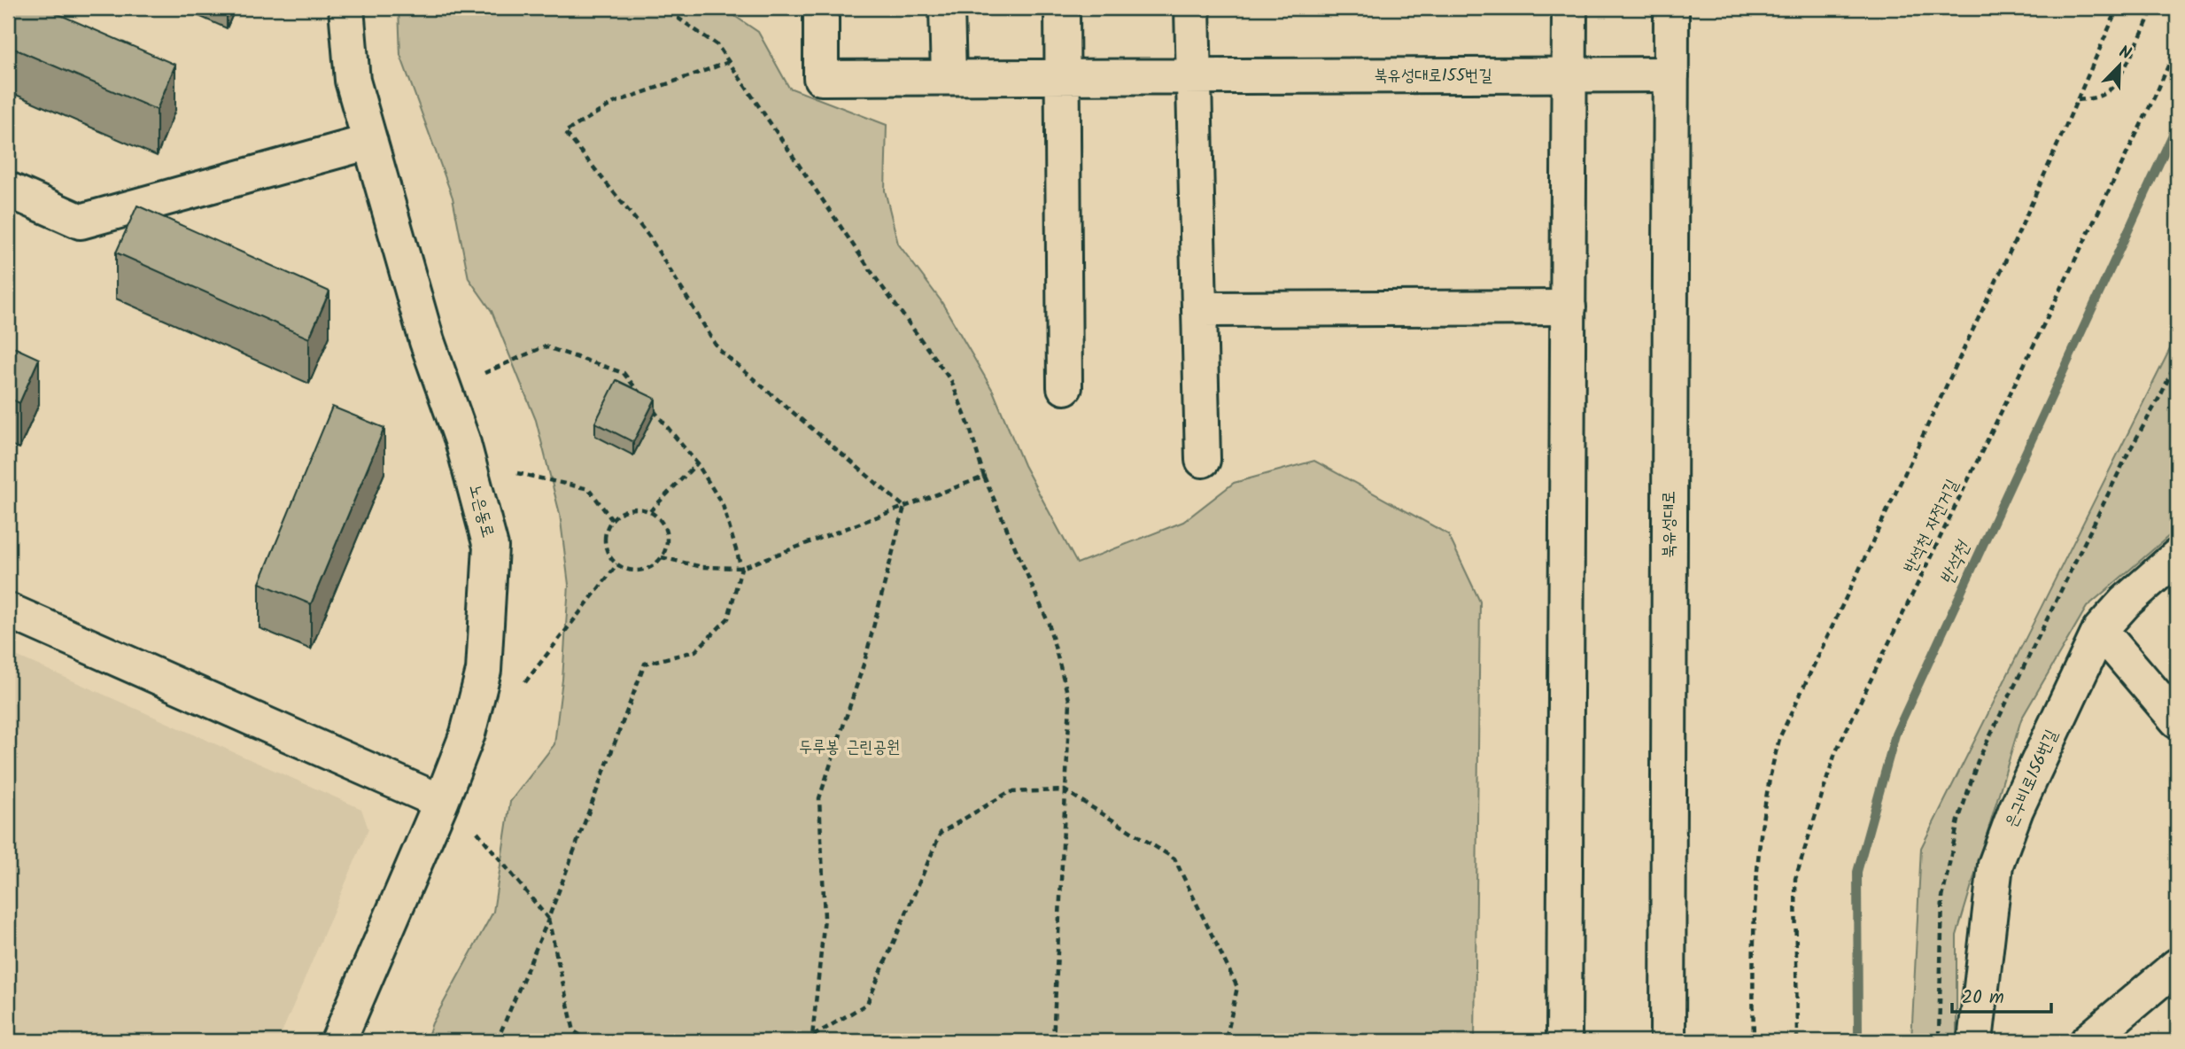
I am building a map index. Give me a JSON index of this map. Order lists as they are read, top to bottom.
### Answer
{
  "streets": {
    "street": [
      "북유성대로155번길",
      "노은동로",
      "북유성대로",
      "은구비로156번길"
    ],
    "path": ["반석천 자전거길"]
  },
  "crossings": [
    ["북유성대로155번길", "북유성대로"]
  ],
  "water": ["반석천"],
  "parks": ["두루봉 근린공원"],
  "scale_bar": "20 m",
  "north": "top right"
}
